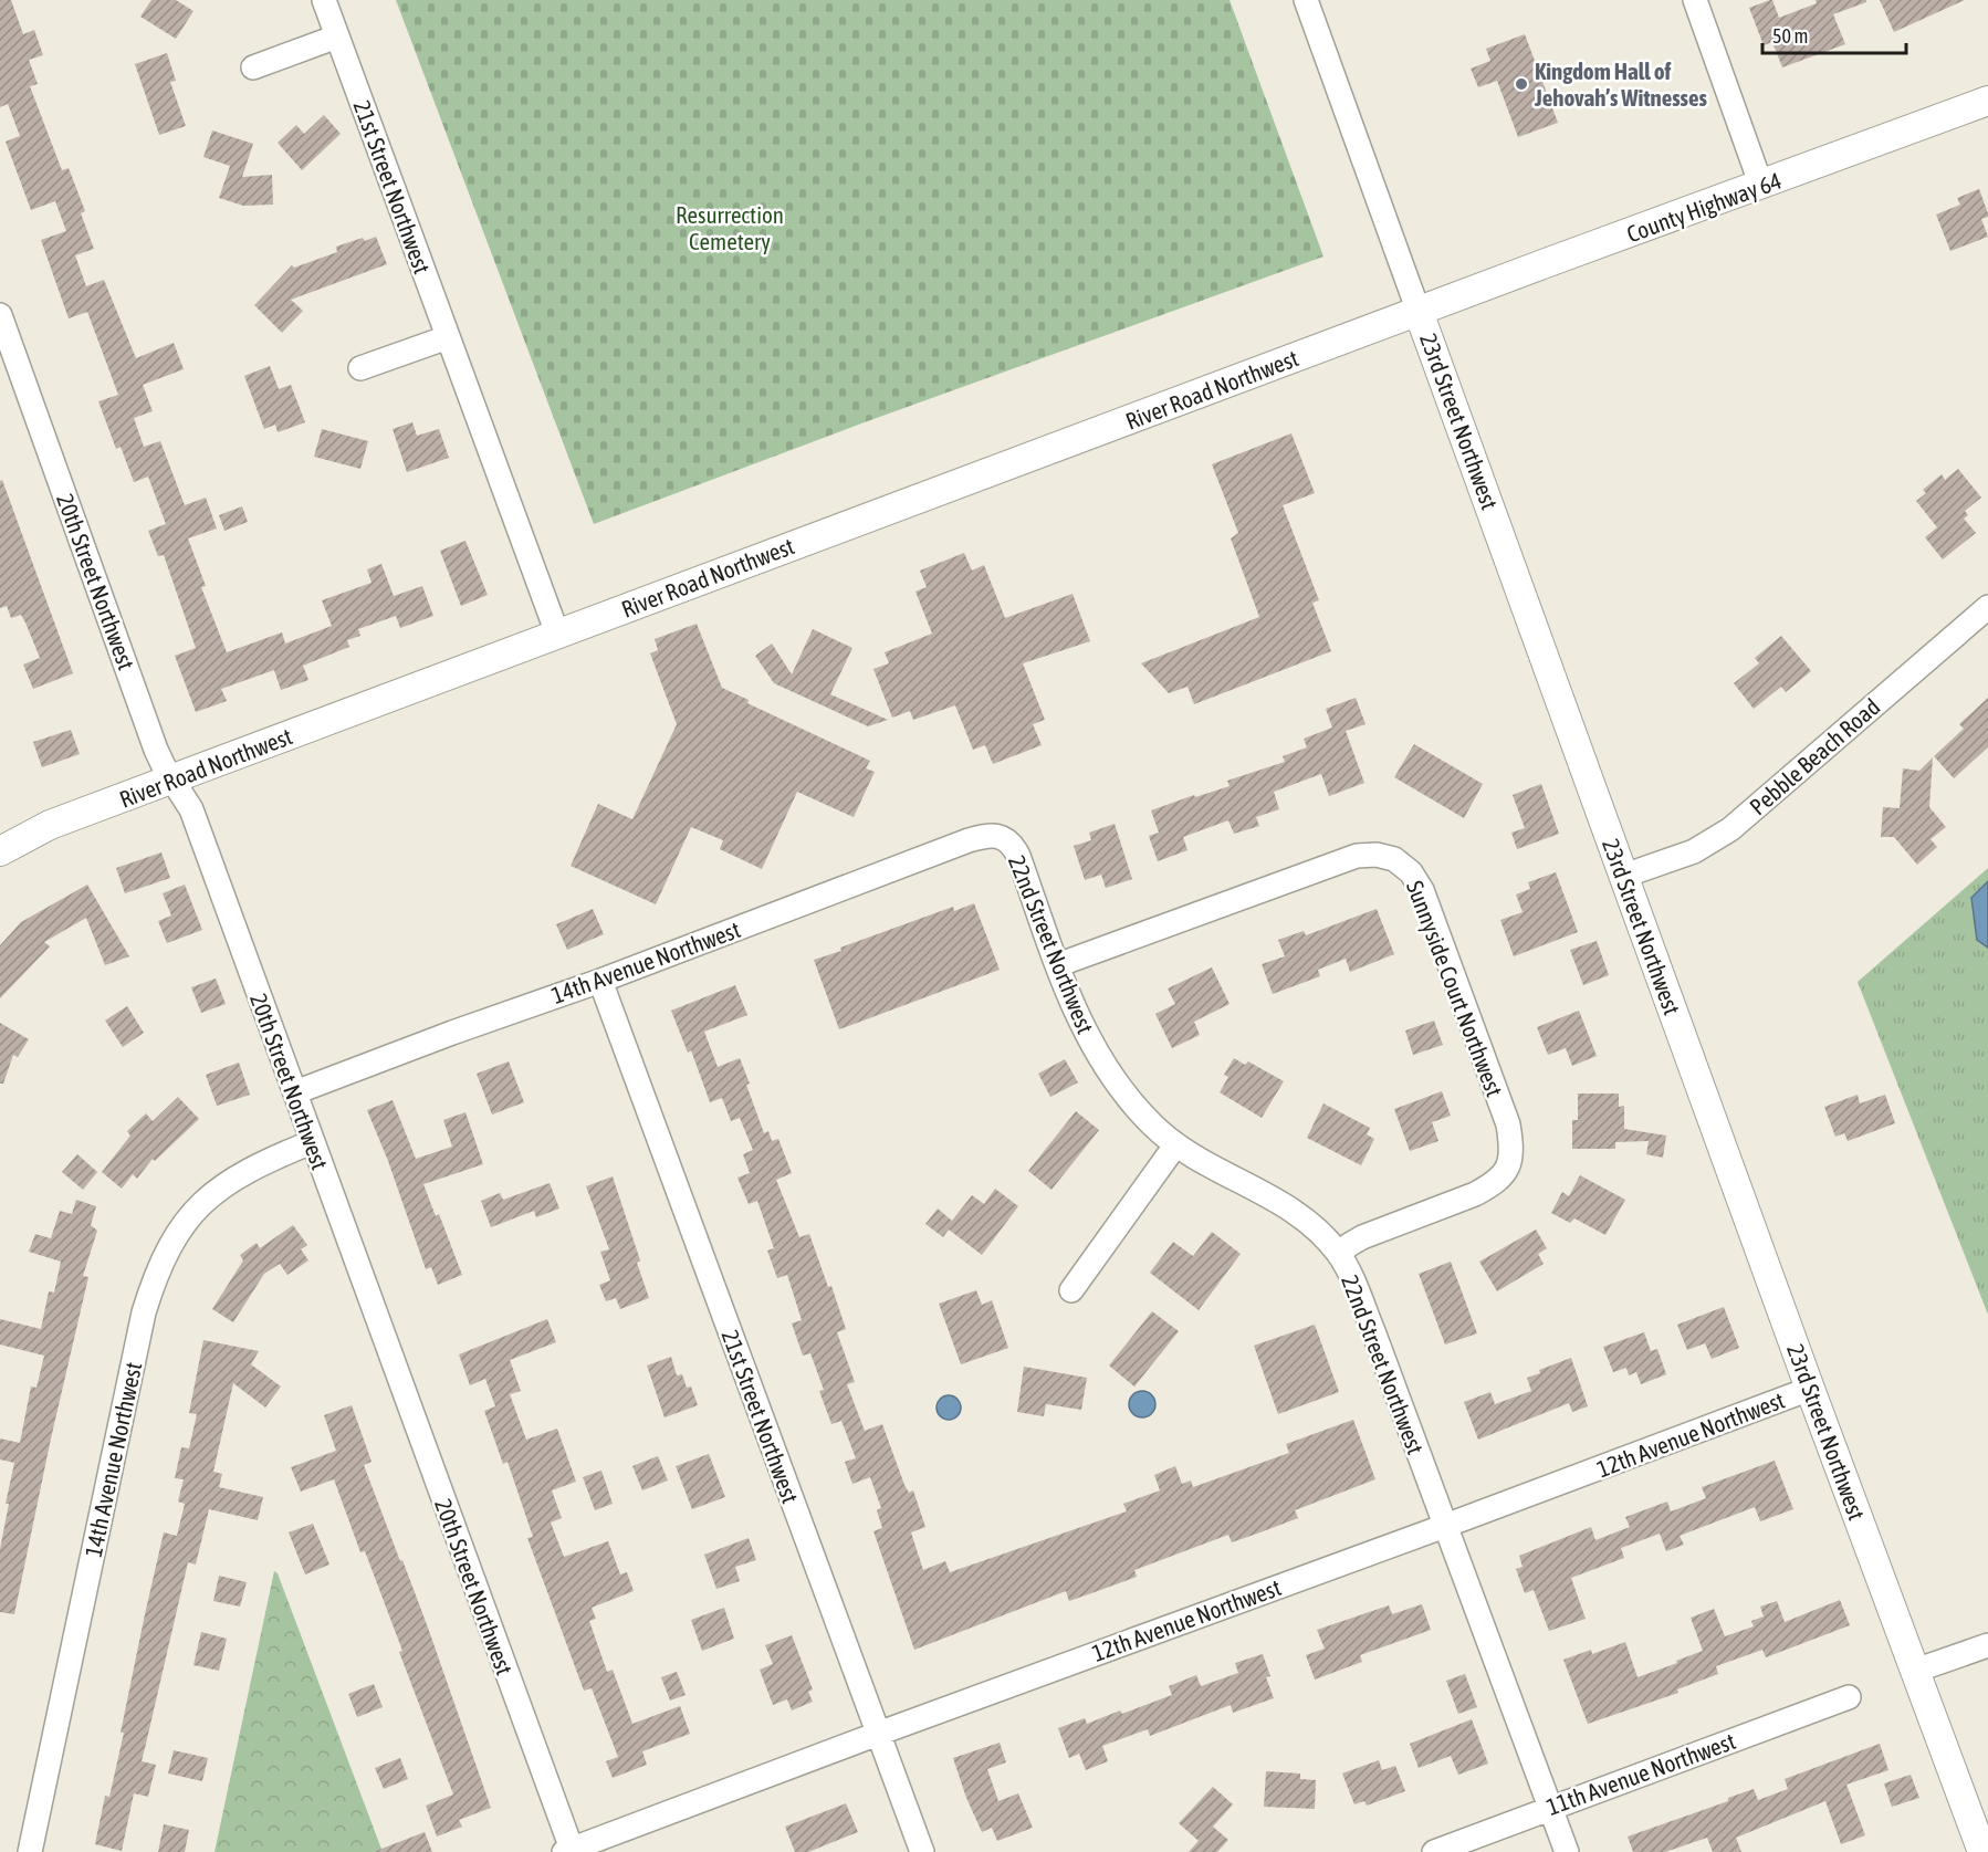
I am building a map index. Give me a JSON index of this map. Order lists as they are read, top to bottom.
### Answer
{
  "streets": {
    "street": [
      "21st Street Northwest",
      "County Highway 64",
      "River Road Northwest",
      "23rd Street Northwest",
      "20th Street Northwest",
      "Pebble Beach Road",
      "22nd Street Northwest",
      "14th Avenue Northwest",
      "Sunnyside Court Northwest",
      "12th Avenue Northwest",
      "11th Avenue Northwest"
    ]
  },
  "crossings": [
    ["21st Street Northwest", "River Road Northwest"],
    ["21st Street Northwest", "14th Avenue Northwest"],
    ["21st Street Northwest", "12th Avenue Northwest"],
    ["County Highway 64", "River Road Northwest"],
    ["County Highway 64", "23rd Street Northwest"],
    ["River Road Northwest", "23rd Street Northwest"],
    ["River Road Northwest", "20th Street Northwest"],
    ["23rd Street Northwest", "Pebble Beach Road"],
    ["23rd Street Northwest", "12th Avenue Northwest"],
    ["20th Street Northwest", "14th Avenue Northwest"],
    ["20th Street Northwest", "12th Avenue Northwest"],
    ["22nd Street Northwest", "14th Avenue Northwest"],
    ["22nd Street Northwest", "Sunnyside Court Northwest"],
    ["22nd Street Northwest", "12th Avenue Northwest"],
    ["22nd Street Northwest", "11th Avenue Northwest"]
  ],
  "parks": ["Resurrection Cemetery"],
  "places": ["Kingdom Hall of Jehovah’s Witnesses"],
  "scale_bar": "50 m"
}
